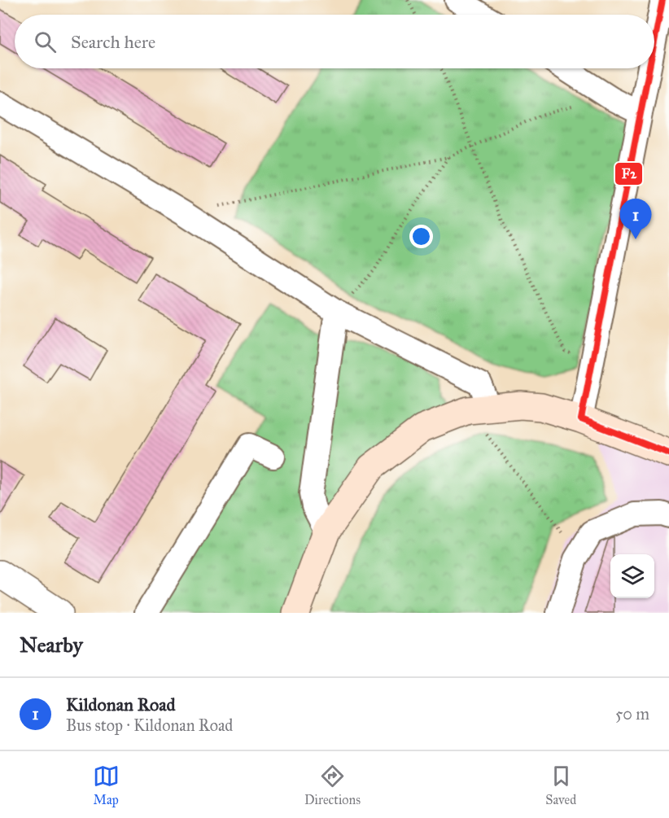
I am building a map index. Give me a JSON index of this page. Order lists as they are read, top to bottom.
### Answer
{
  "lines": ["transit line F2"],
  "page": {
    "search": "Search here",
    "pins": "1",
    "heading": "Nearby",
    "list": [
      {
        "mark": "1",
        "name": "Kildonan Road",
        "note": "Bus stop · Kildonan Road",
        "value": "50 m"
      }
    ],
    "nav": ["Map", "Directions", "Saved"]
  }
}
